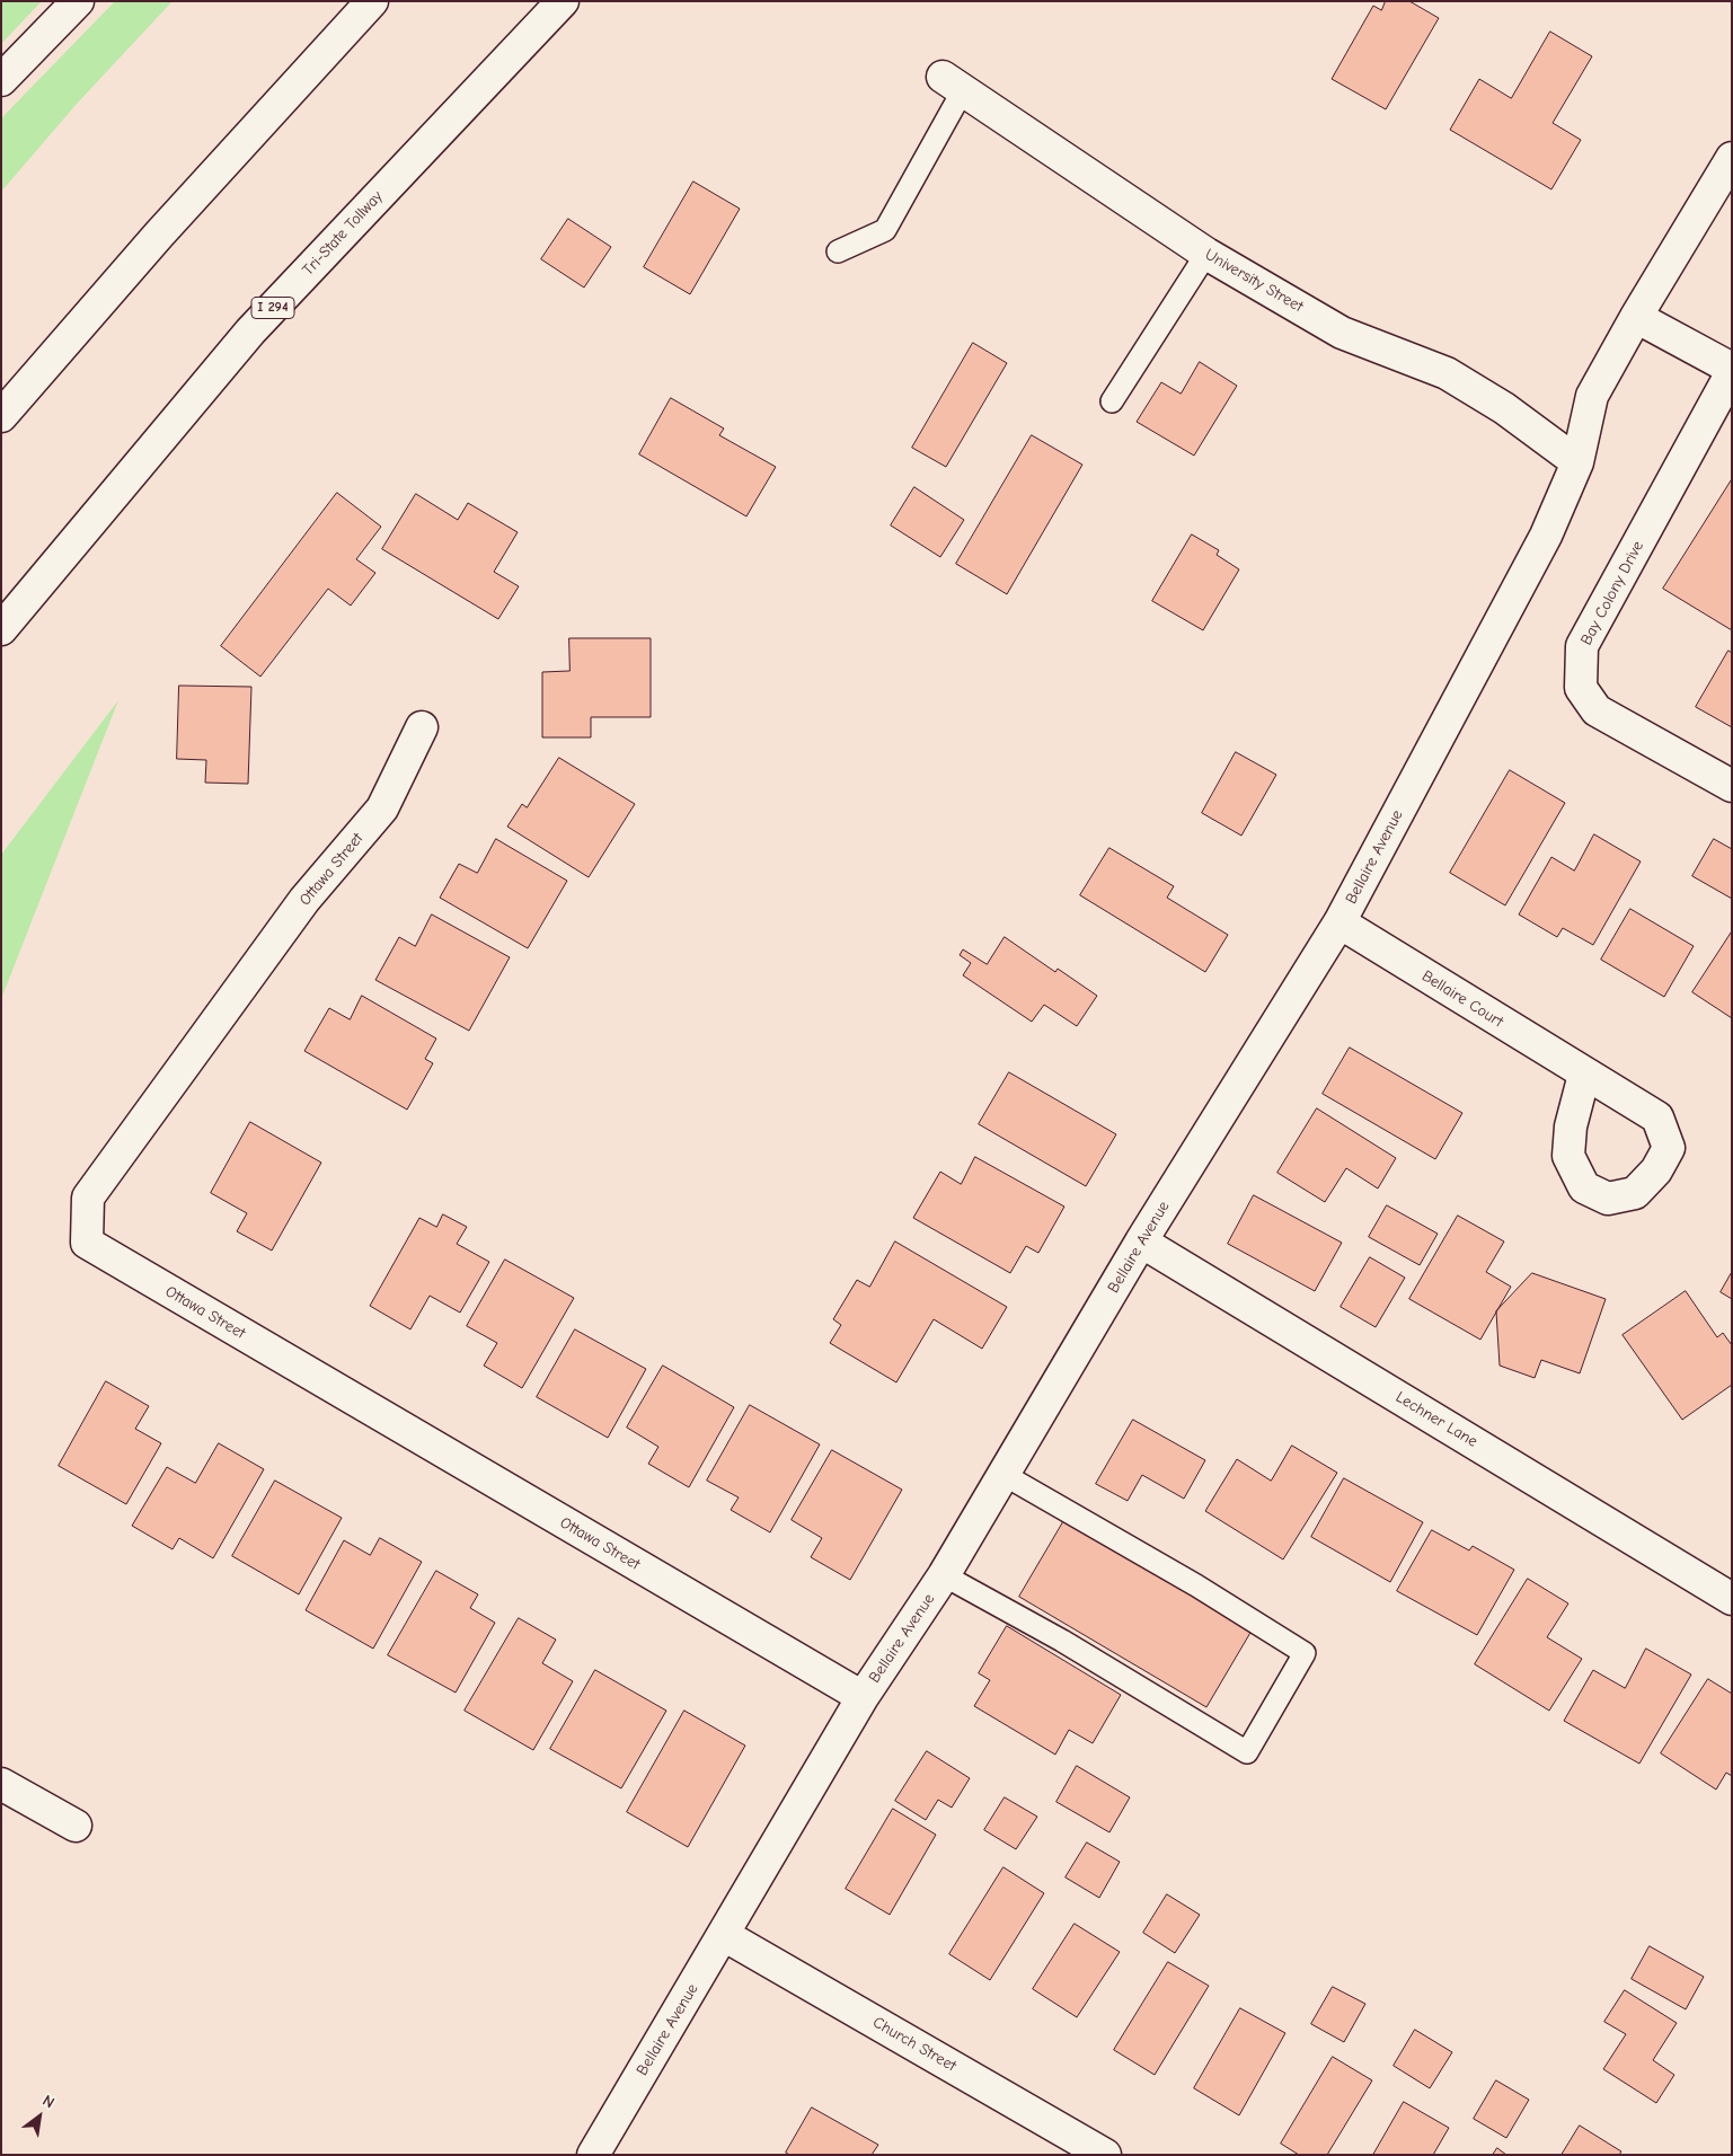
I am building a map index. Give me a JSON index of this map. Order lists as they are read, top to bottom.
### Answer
{
  "streets": {
    "main road": [
      "Tri-State Tollway",
      "University Street",
      "I 294",
      "Bay Colony Drive",
      "Bellaire Avenue",
      "Ottawa Street",
      "Bellaire Court",
      "Lechner Lane",
      "Church Street"
    ]
  },
  "crossings": [
    ["University Street", "Bellaire Avenue"],
    ["Bay Colony Drive", "Bellaire Avenue"],
    ["Bellaire Avenue", "Ottawa Street"],
    ["Bellaire Avenue", "Bellaire Court"],
    ["Bellaire Avenue", "Lechner Lane"],
    ["Bellaire Avenue", "Church Street"]
  ],
  "north": "top right"
}
